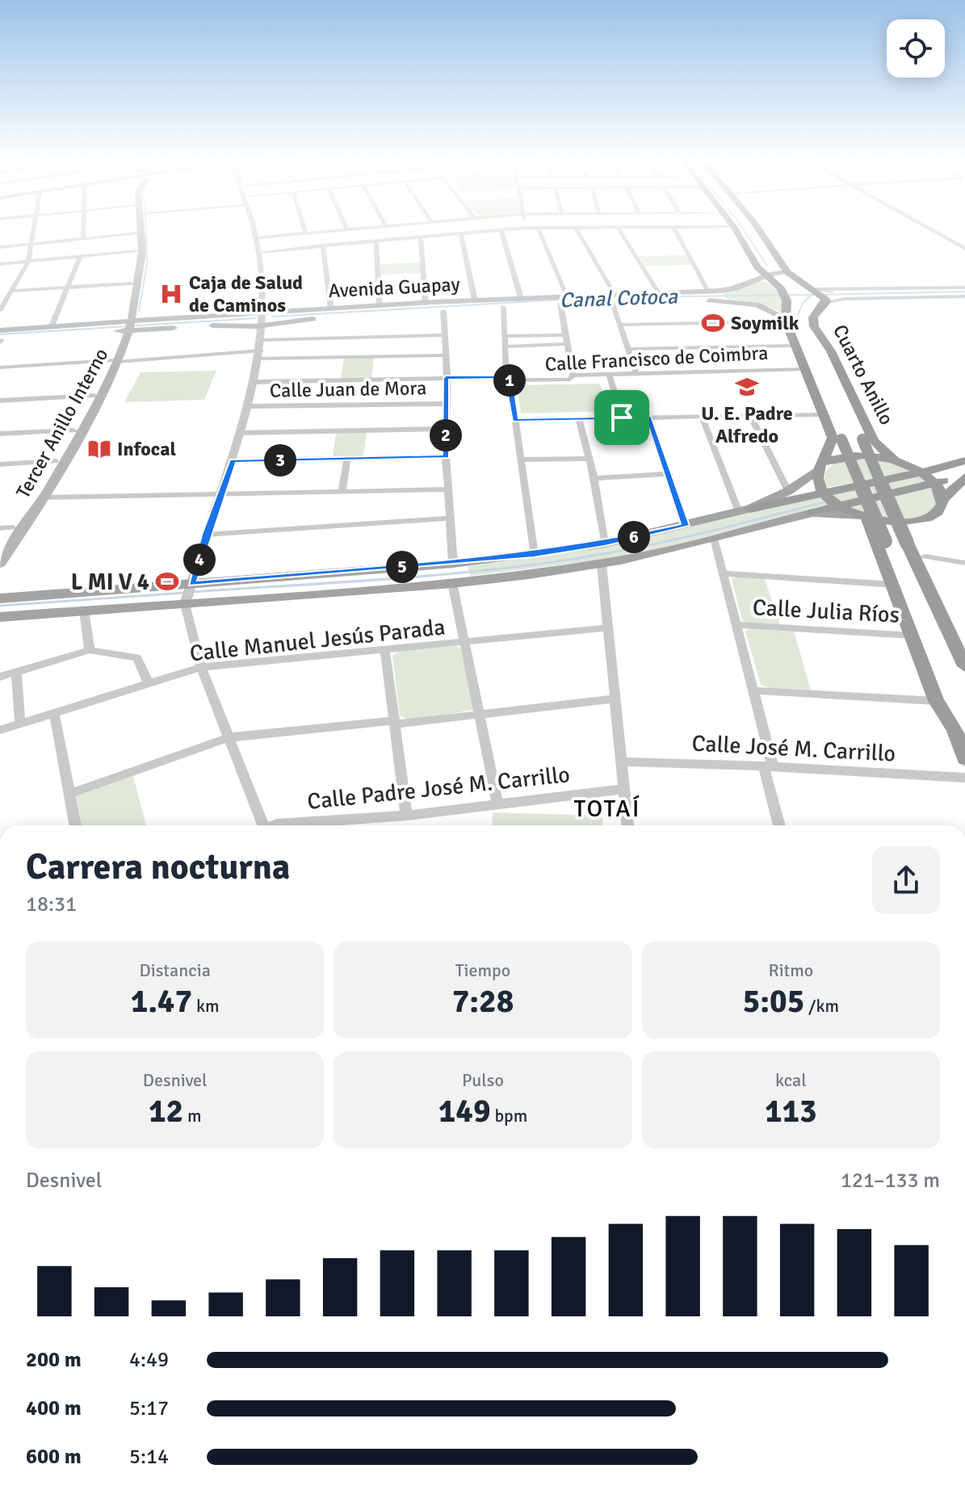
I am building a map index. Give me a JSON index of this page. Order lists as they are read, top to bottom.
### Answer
{
  "streets": {
    "highway": ["Cuarto Anillo"],
    "main road": ["Avenida Guapay", "Tercer Anillo Interno"],
    "street": [
      "Calle Francisco de Coimbra",
      "Calle Juan de Mora",
      "Calle Julia Ríos",
      "Calle Manuel Jesús Parada",
      "Calle José M. Carrillo",
      "Calle Padre José M. Carrillo"
    ]
  },
  "crossings": [
    ["Avenida Guapay", "Tercer Anillo Interno"]
  ],
  "districts": ["TOTAÍ"],
  "water": ["Canal Cotoca"],
  "places": {
    "hospital": ["Caja de Salud de Caminos"],
    "sports": ["Soymilk", "L MI V 4"],
    "school or university": ["U. E. Padre Alfredo"],
    "library": ["Infocal"]
  },
  "page": {
    "pins": [
      "1",
      "2",
      "3",
      "6",
      "4",
      "5"
    ],
    "heading": ["Carrera nocturna", "18:31"],
    "stats": [
      ["Distancia", "1.47 km"],
      ["Tiempo", "7:28"],
      ["Ritmo", "5:05 /km"],
      ["Desnivel", "12 m"],
      ["Pulso", "149 bpm"],
      ["kcal", "113"]
    ],
    "chart": ["Desnivel", "121–133 m"],
    "list": [
      {
        "name": "200 m",
        "note": "4:49"
      },
      {
        "name": "400 m",
        "note": "5:17"
      },
      {
        "name": "600 m",
        "note": "5:14"
      }
    ]
  }
}
